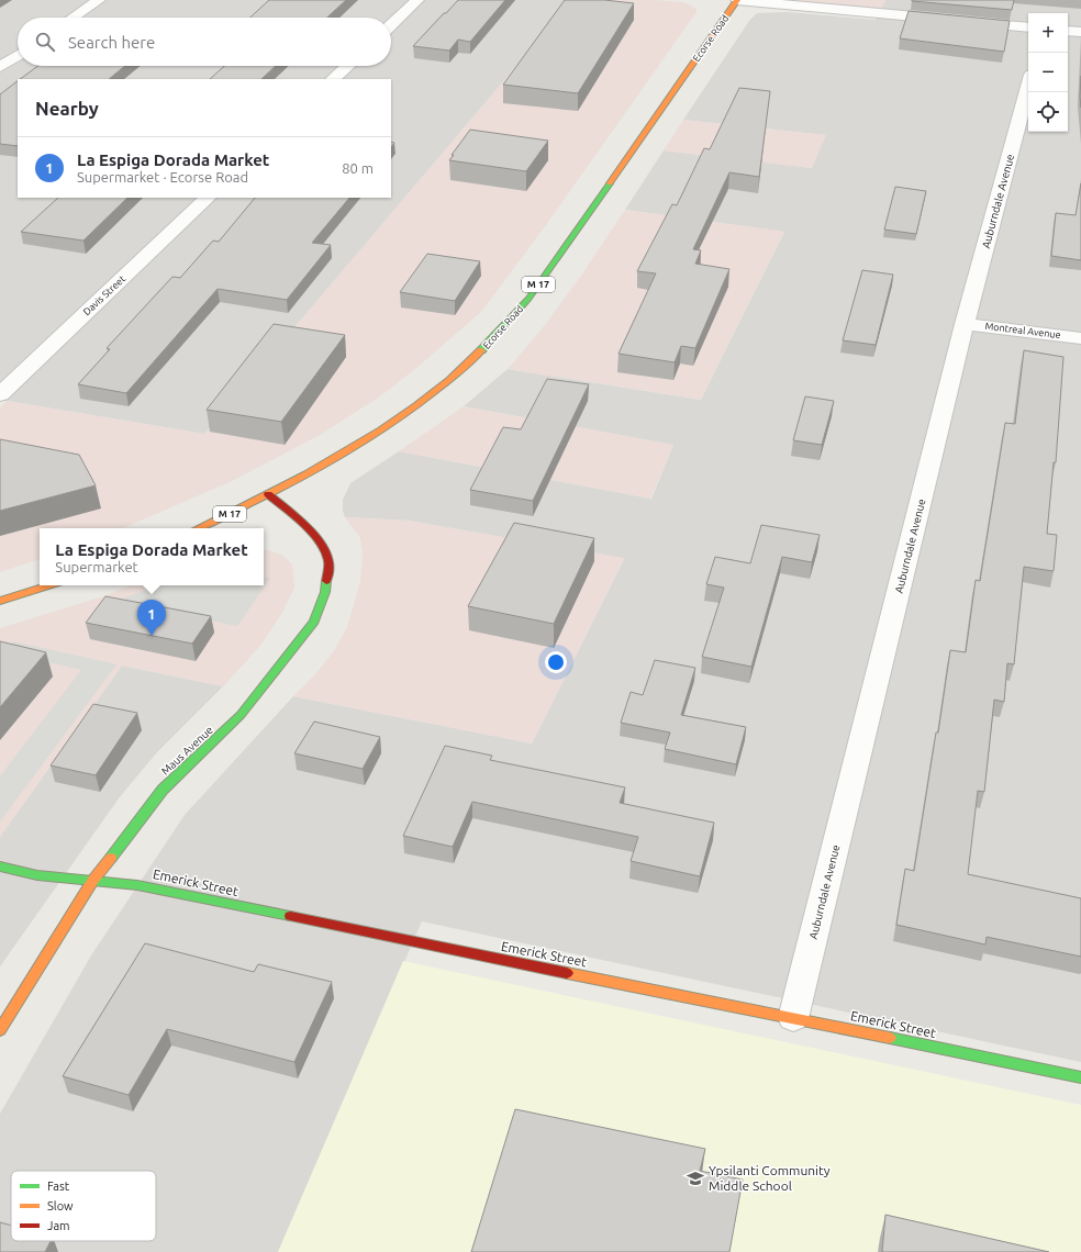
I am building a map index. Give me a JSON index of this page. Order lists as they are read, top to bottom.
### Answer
{
  "streets": {
    "main road": [
      "Ecorse Road",
      "M 17",
      "Maus Avenue",
      "Emerick Street"
    ],
    "street": ["Auburndale Avenue", "Davis Street", "Montreal Avenue"]
  },
  "crossings": [
    ["Ecorse Road", "Maus Avenue"],
    ["Auburndale Avenue", "Montreal Avenue"],
    ["Auburndale Avenue", "Emerick Street"],
    ["Maus Avenue", "Emerick Street"]
  ],
  "places": {
    "school or university": ["Ypsilanti Community Middle School"]
  },
  "legend": ["Fast", "Slow", "Jam"],
  "page": {
    "map_buttons": ["+", "−"],
    "search": "Search here",
    "heading": "Nearby",
    "list": [
      {
        "mark": "1",
        "name": "La Espiga Dorada Market",
        "note": "Supermarket · Ecorse Road",
        "value": "80 m"
      }
    ],
    "popup": ["La Espiga Dorada Market", "Supermarket"],
    "pins": "1"
  }
}
